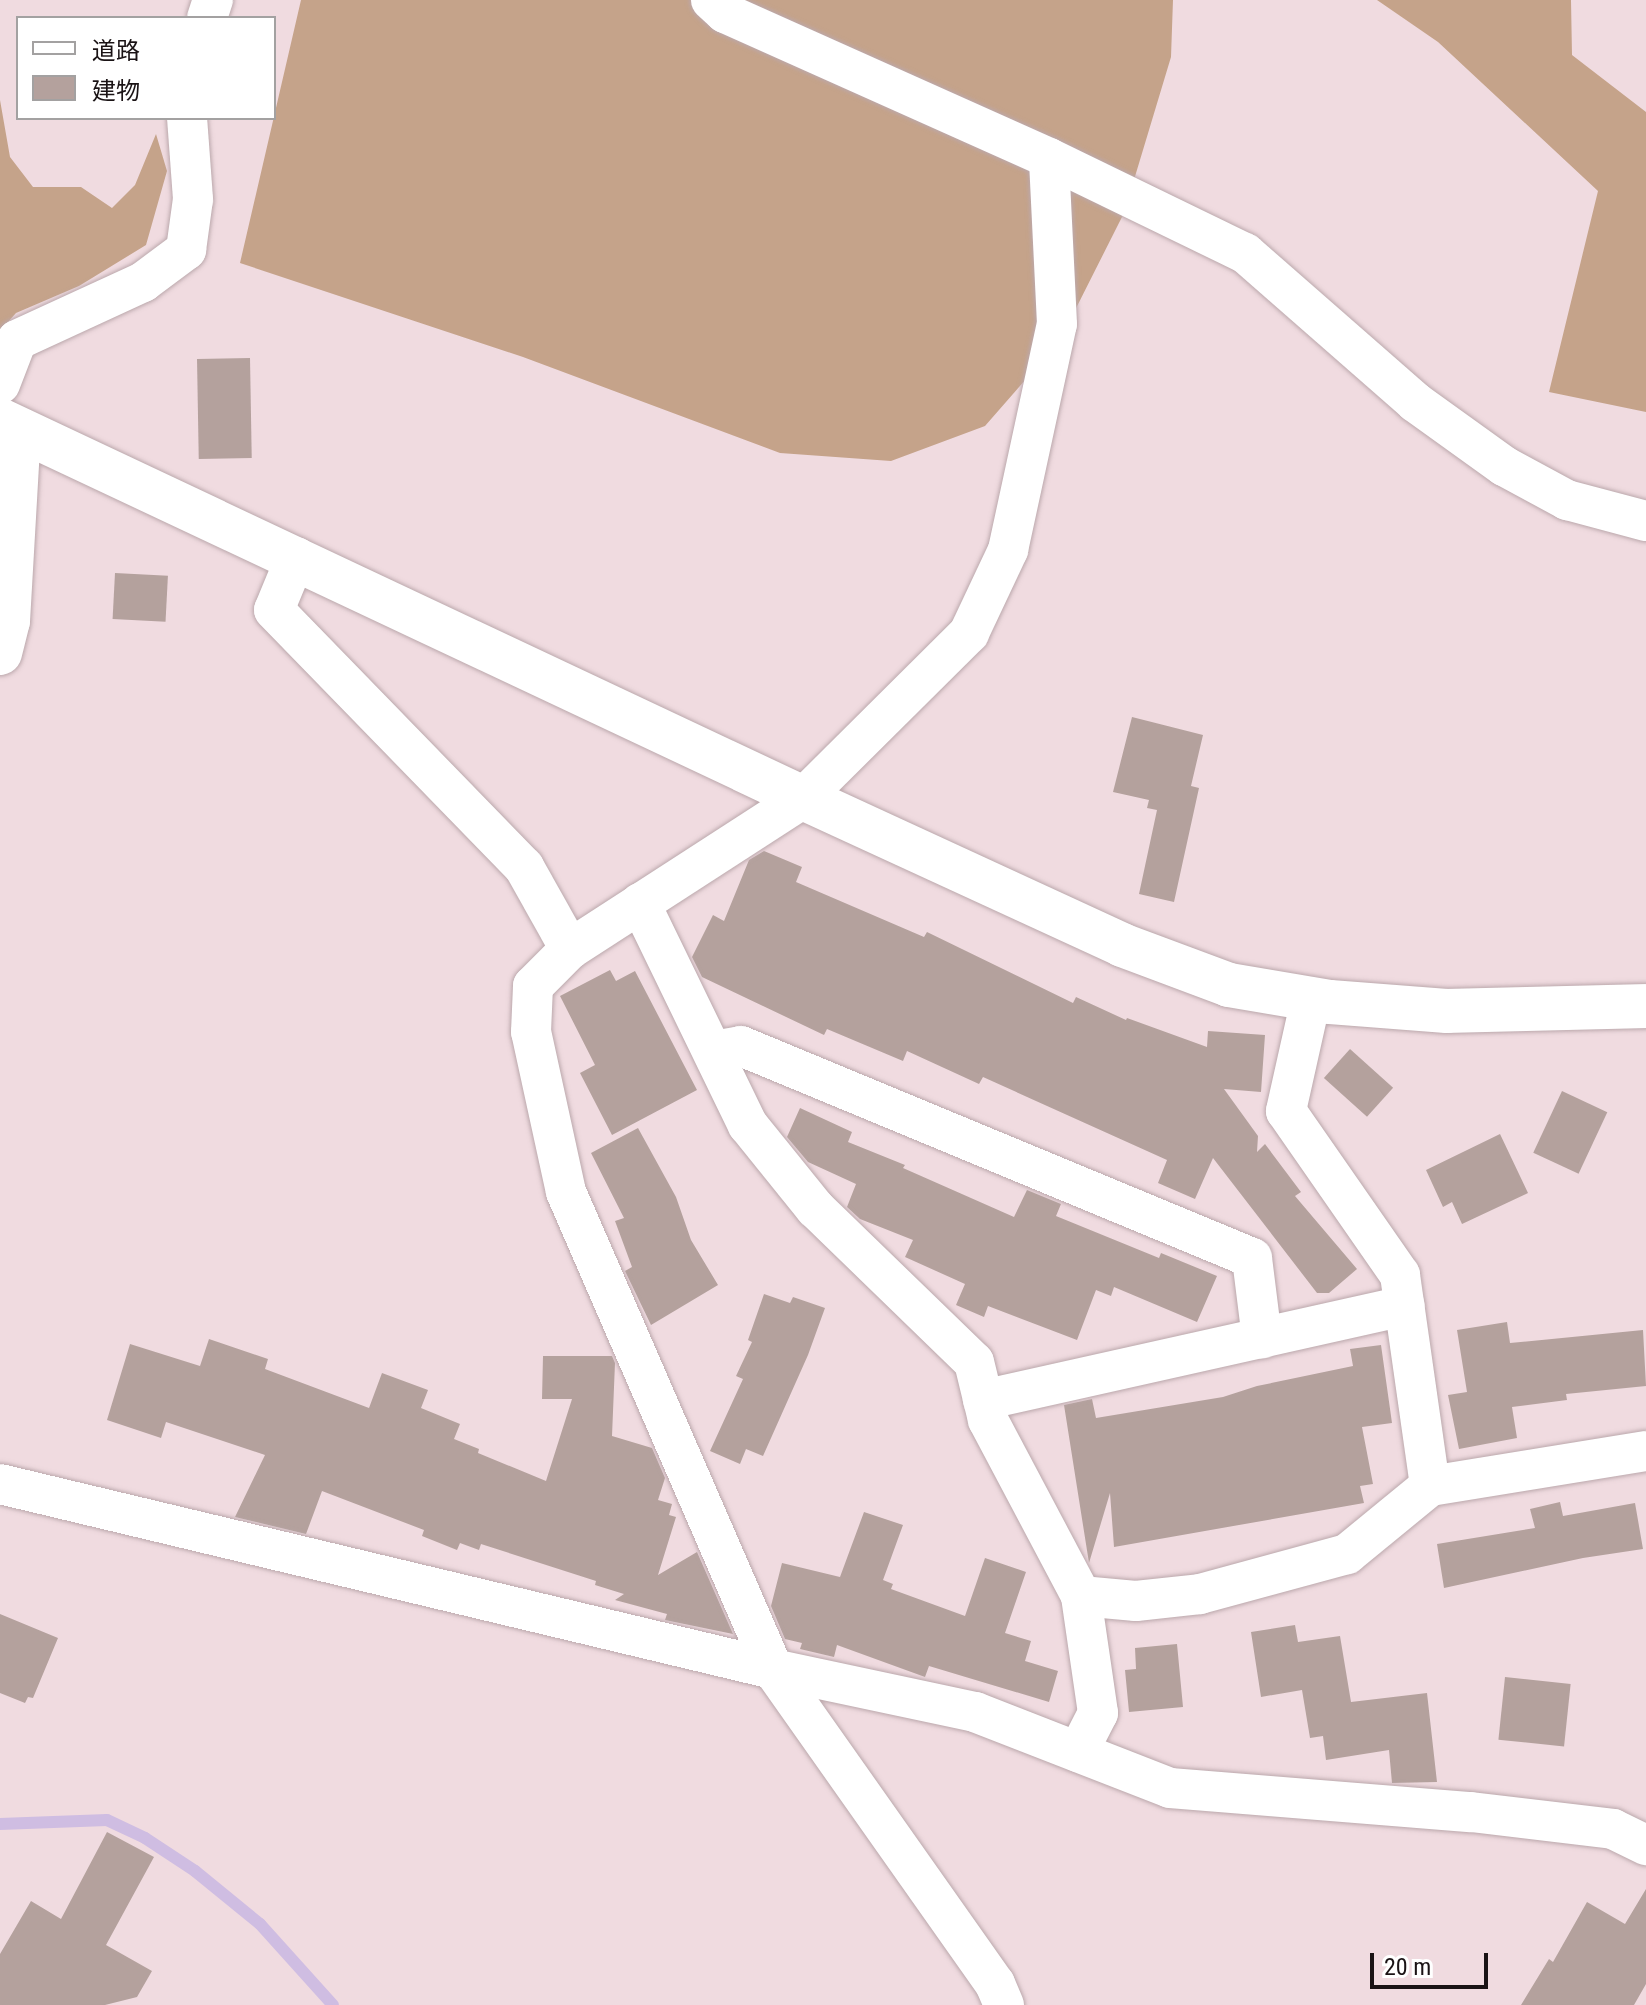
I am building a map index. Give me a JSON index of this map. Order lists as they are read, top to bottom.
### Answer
{
  "legend": ["道路", "建物"],
  "scale_bar": "20 m"
}
